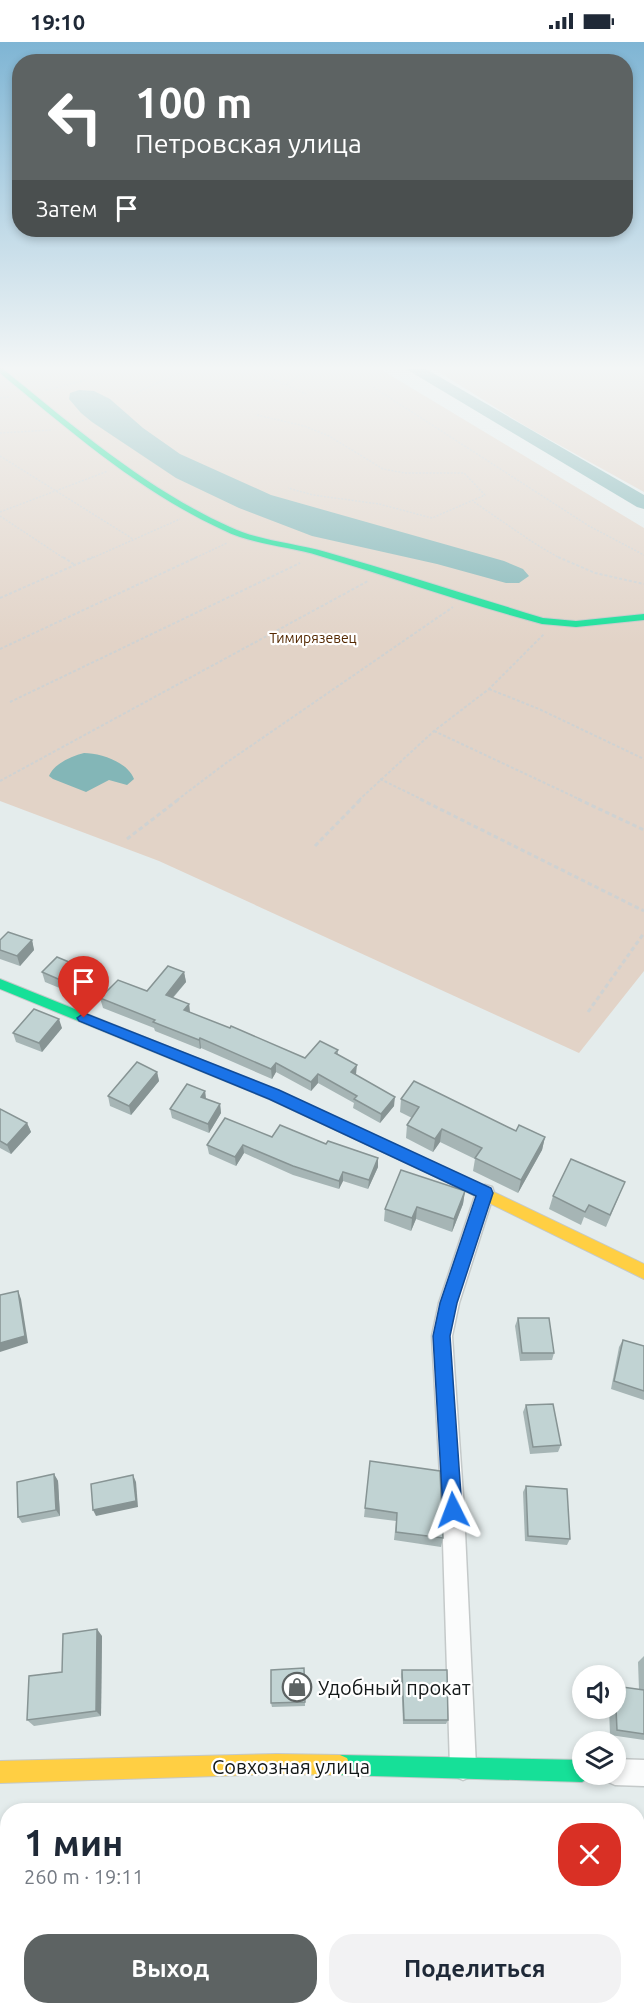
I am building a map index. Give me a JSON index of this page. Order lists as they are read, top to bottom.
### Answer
{
  "streets": {
    "street": ["Совхозная улица"]
  },
  "parks": ["Тимирязевец"],
  "places": {
    "shop": ["Удобный прокат"]
  },
  "page": {
    "status": "19:10",
    "turn": ["100 m", "Петровская улица"],
    "then": "Затем",
    "heading": ["1 мин", "260 m · 19:11"],
    "buttons": ["Выход", "Поделиться"]
  }
}
